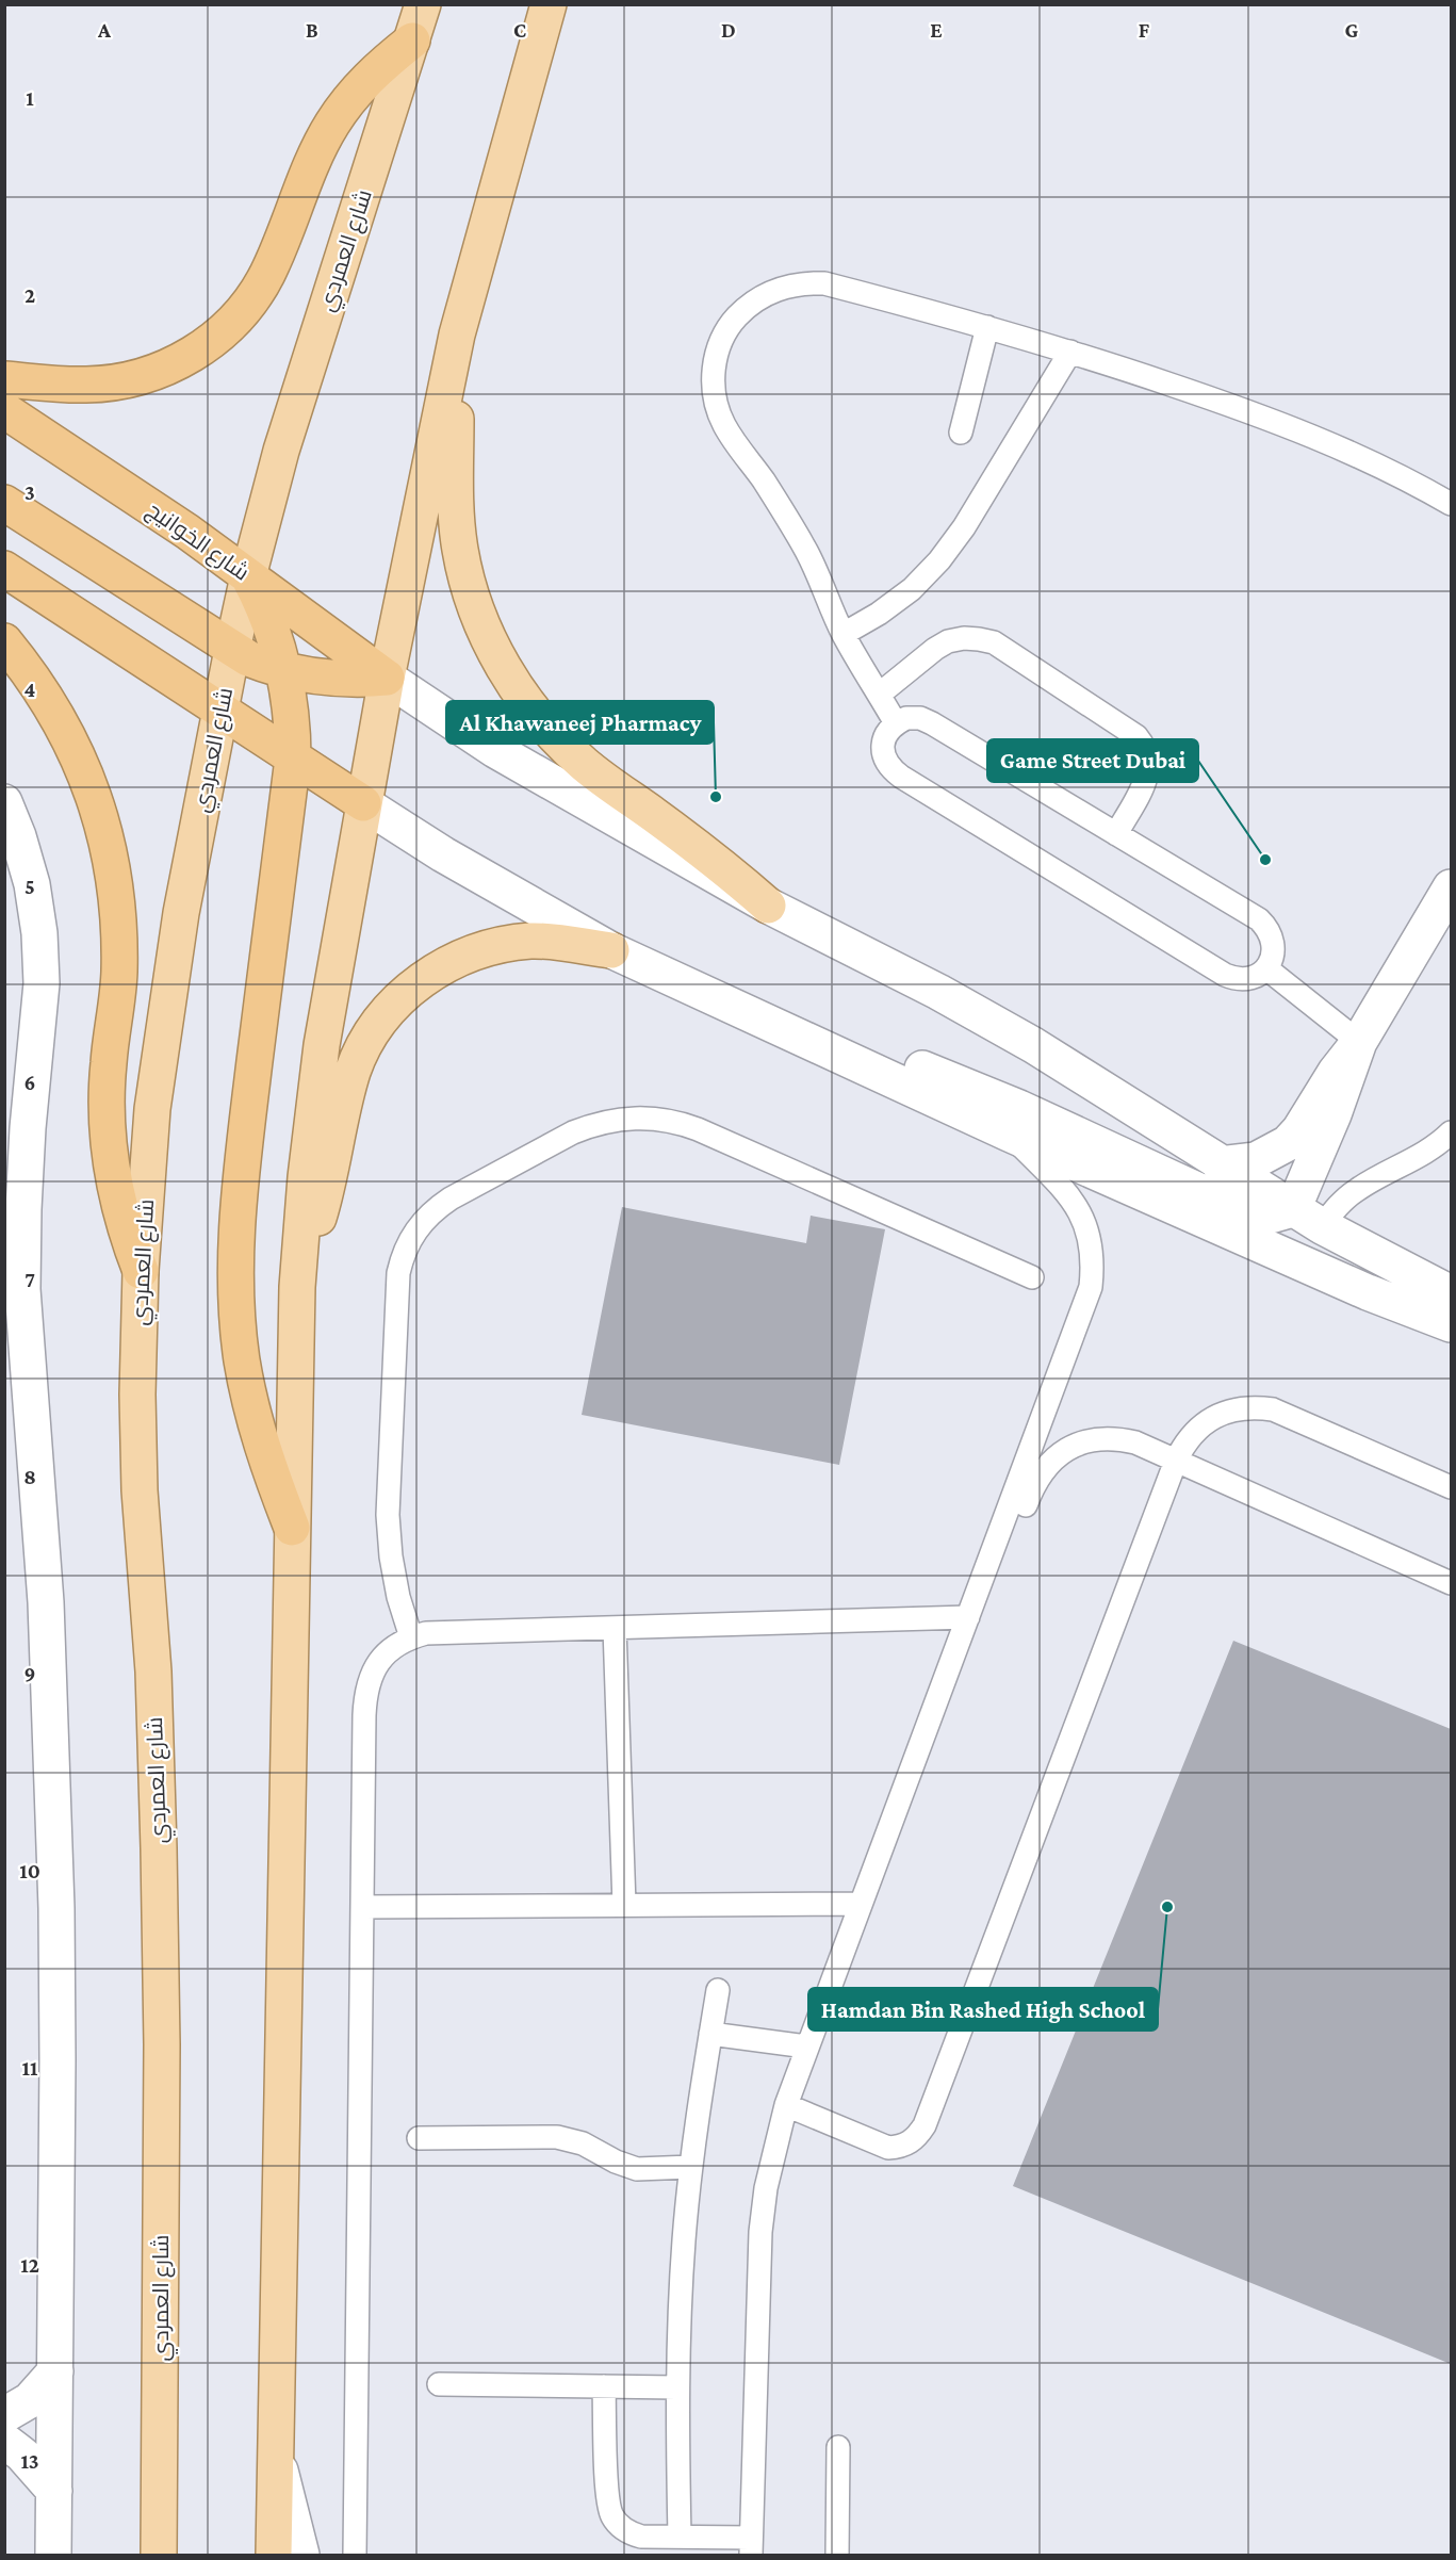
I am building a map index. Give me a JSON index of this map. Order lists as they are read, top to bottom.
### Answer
{
  "streets": {
    "highway": ["شارع الخوانيج"],
    "main road": ["شارع العمردي"]
  },
  "crossings": [
    ["شارع العمردي", "شارع الخوانيج"]
  ],
  "places": ["Al Khawaneej Pharmacy", "Game Street Dubai", "Hamdan Bin Rashed High School"],
  "grid": {
    "columns": [
      "A",
      "B",
      "C",
      "D",
      "E",
      "F",
      "G"
    ],
    "rows": [
      "1",
      "2",
      "3",
      "4",
      "5",
      "6",
      "7",
      "8",
      "9",
      "10",
      "11",
      "12",
      "13"
    ]
  }
}
